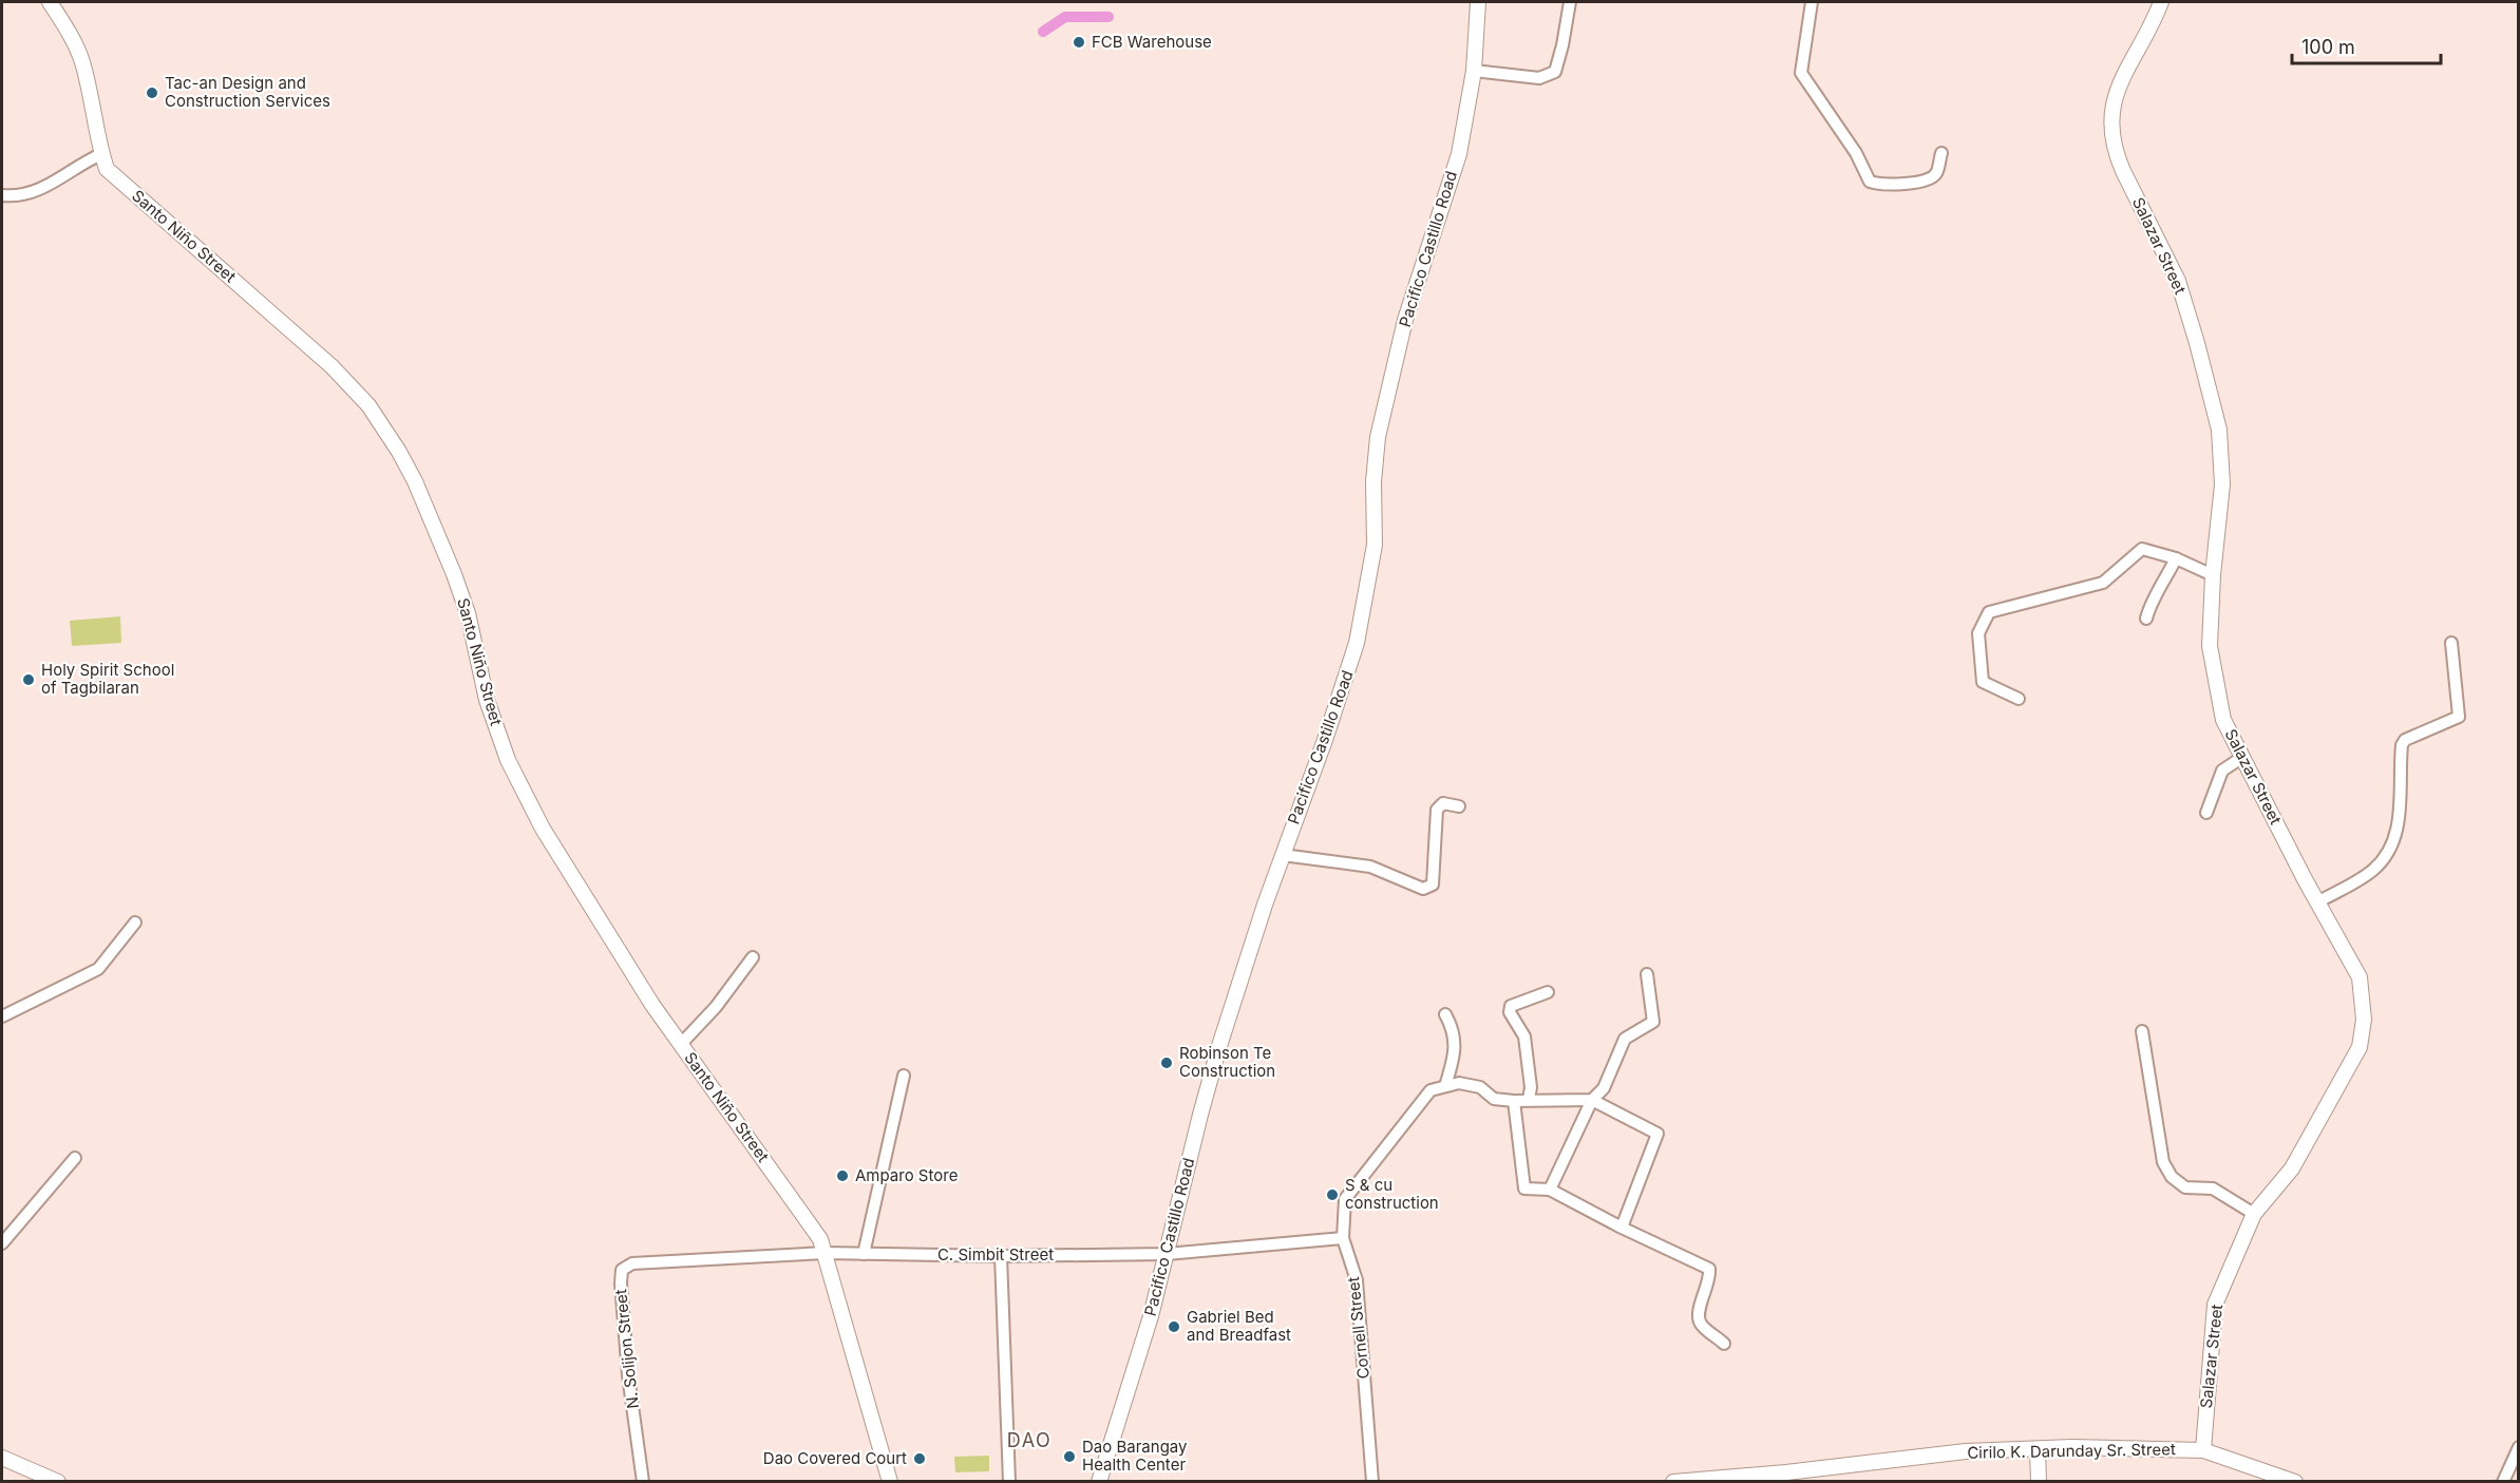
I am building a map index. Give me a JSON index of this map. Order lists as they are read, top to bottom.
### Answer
{
  "streets": {
    "main road": [
      "Santo Niño Street",
      "Salazar Street",
      "Pacifico Castillo Road",
      "Cirilo K. Darunday Sr. Street"
    ],
    "street": ["C. Simbit Street", "Cornell Street", "N. Solijon Street"]
  },
  "crossings": [
    ["Santo Niño Street", "C. Simbit Street"],
    ["Santo Niño Street", "N. Solijon Street"],
    ["Salazar Street", "Cirilo K. Darunday Sr. Street"],
    ["Pacifico Castillo Road", "C. Simbit Street"],
    ["C. Simbit Street", "N. Solijon Street"]
  ],
  "districts": ["DAO"],
  "places": [
    "FCB Warehouse",
    "Tac-an Design and Construction Services",
    "Holy Spirit School of Tagbilaran",
    "Robinson Te Construction",
    "Amparo Store",
    "S & cu construction",
    "Gabriel Bed and Breadfast",
    "Dao Barangay Health Center",
    "Dao Covered Court"
  ],
  "scale_bar": "100 m"
}
